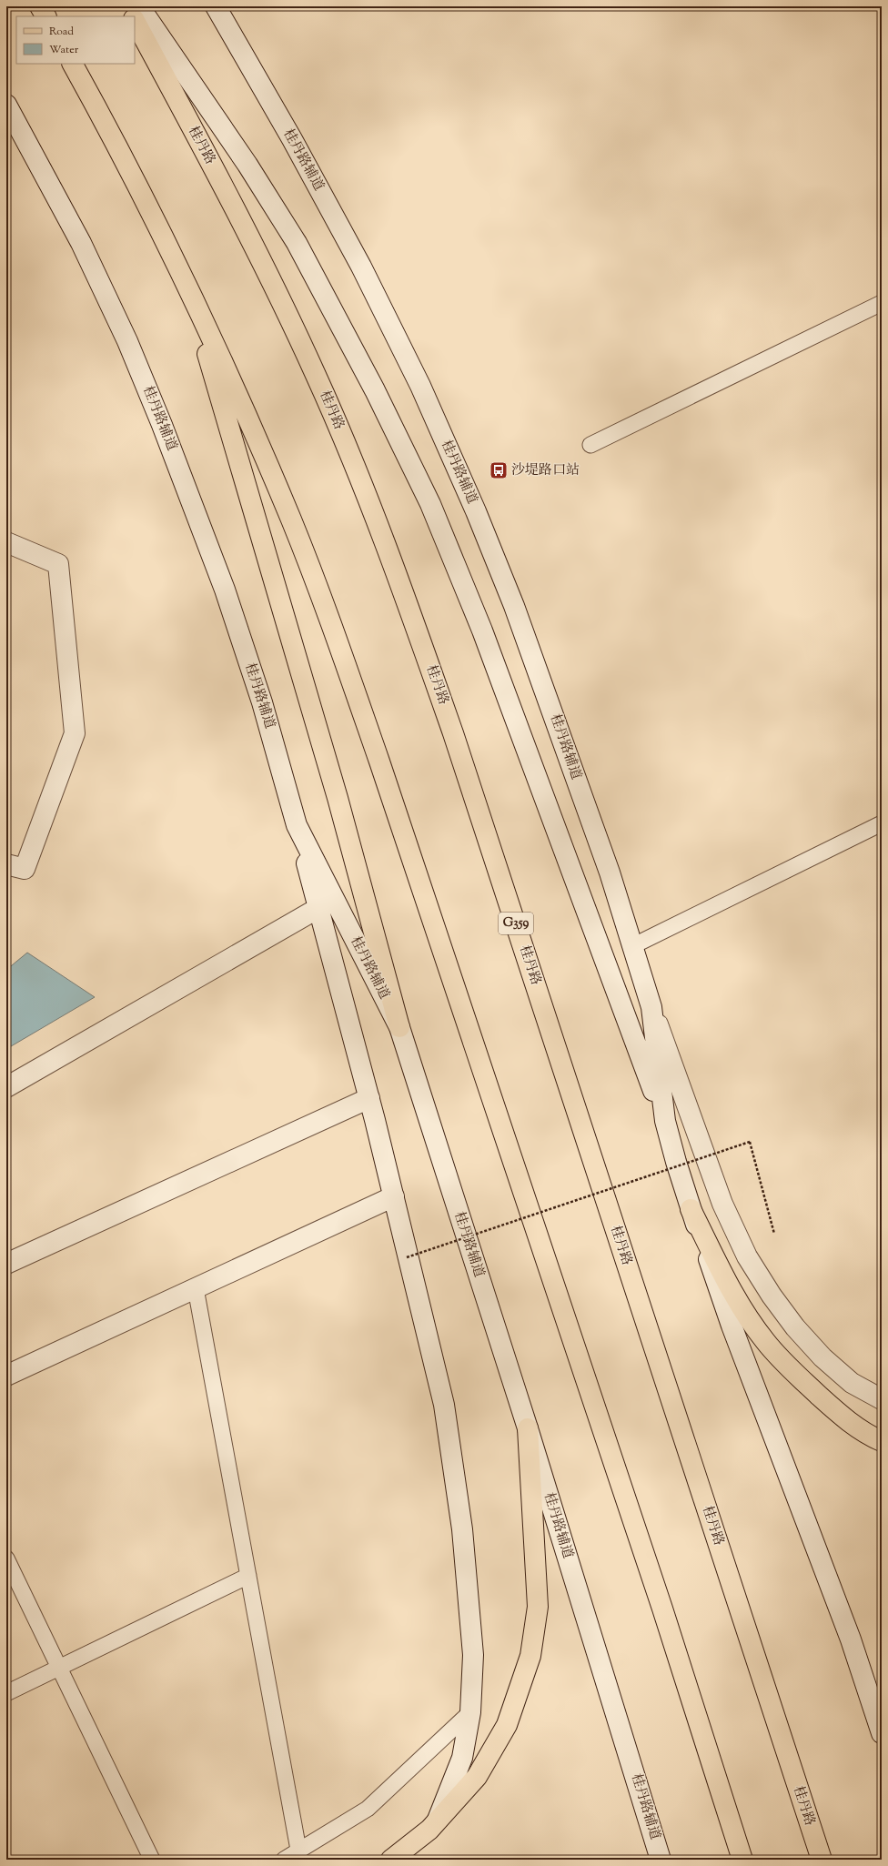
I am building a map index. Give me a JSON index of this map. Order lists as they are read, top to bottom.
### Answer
{
  "streets": {
    "main road": ["桂丹路", "桂丹路辅道", "G359"]
  },
  "places": {
    "bus stop": ["沙堤路口站"]
  },
  "legend": ["Road", "Water"]
}
